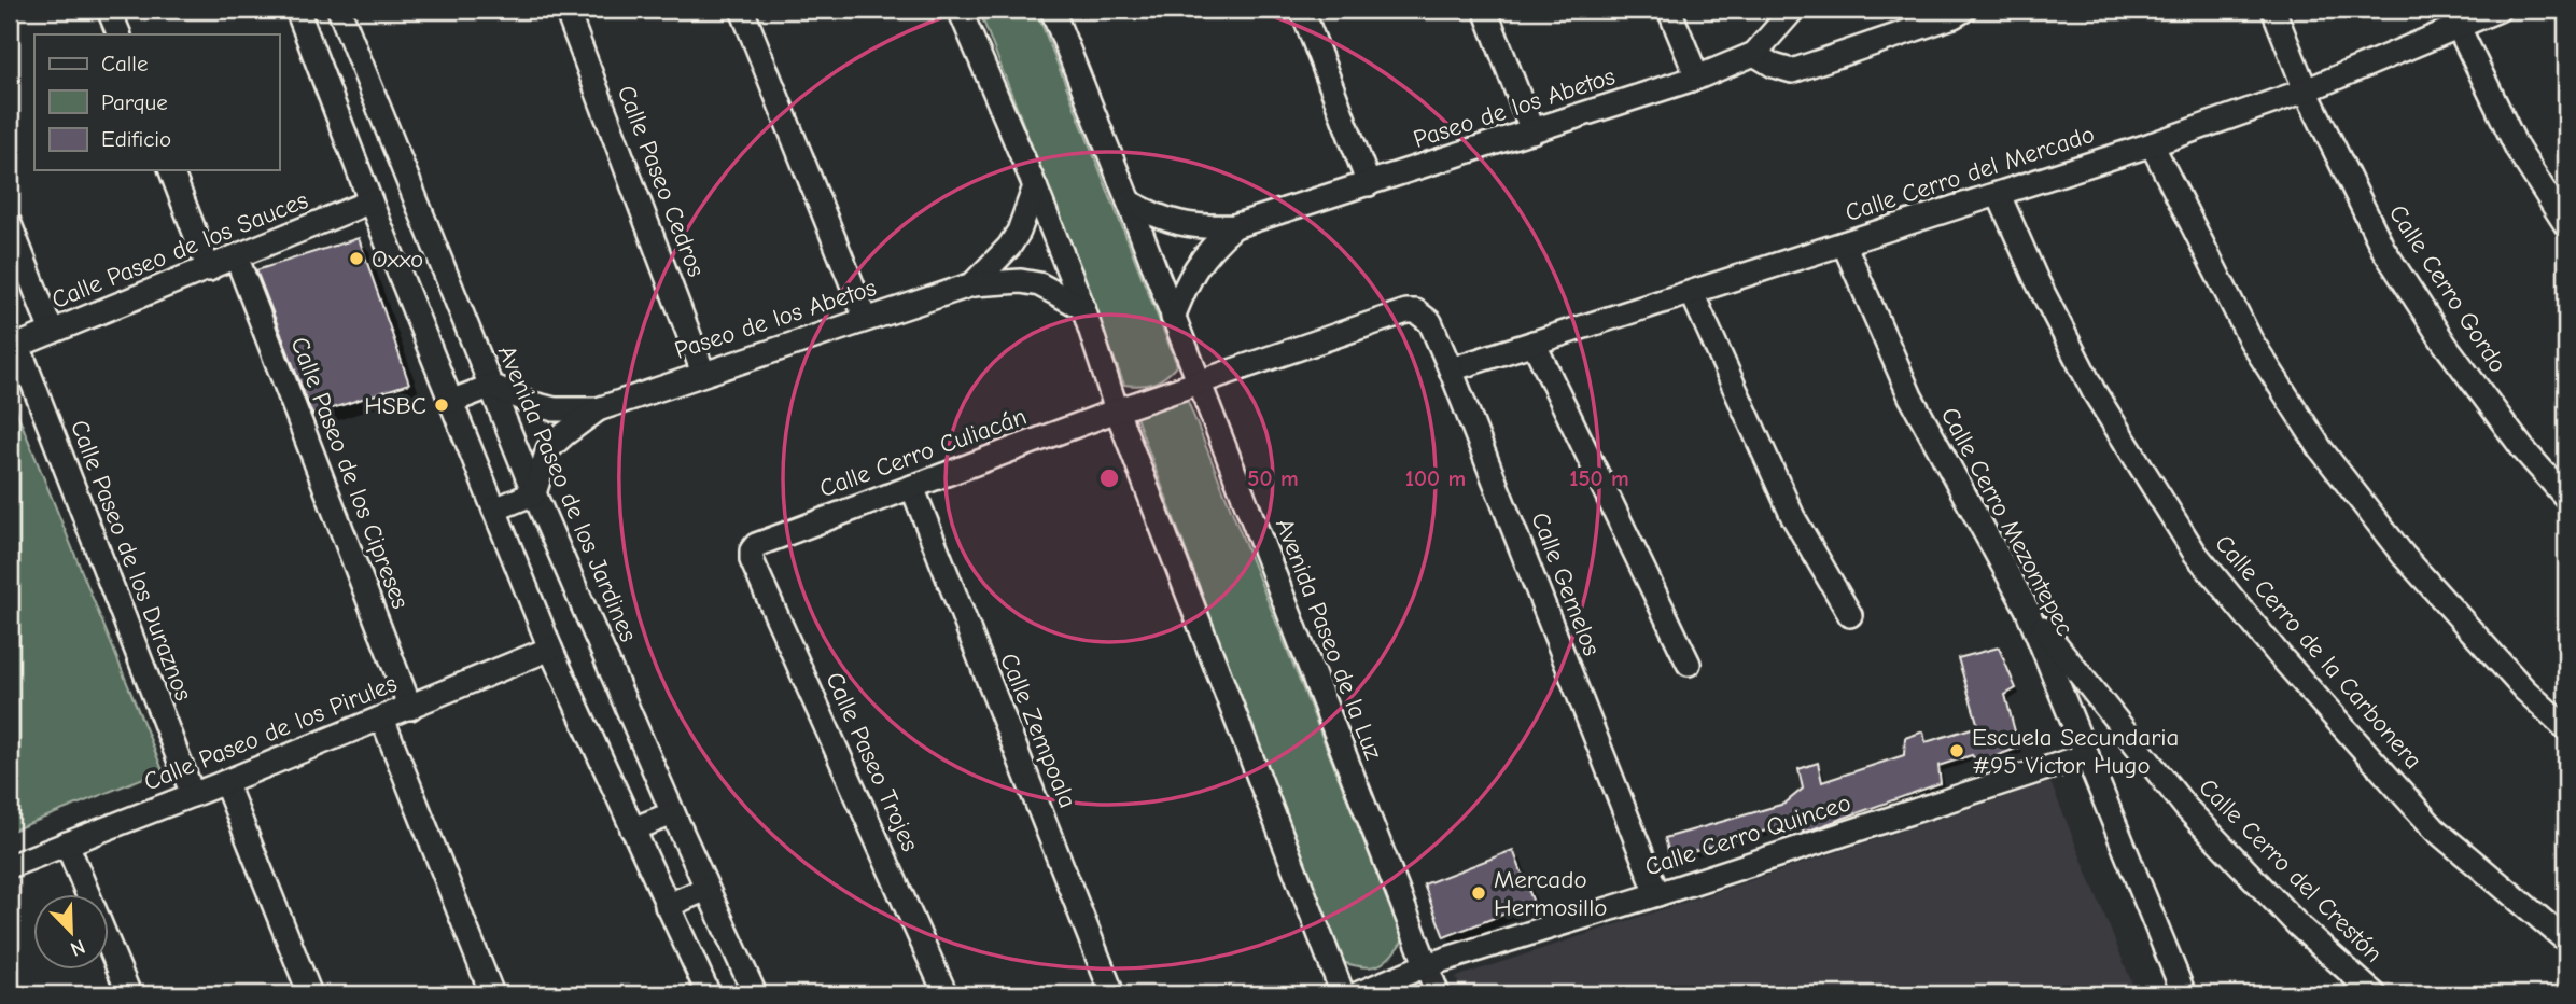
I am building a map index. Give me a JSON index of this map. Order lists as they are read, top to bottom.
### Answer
{
  "streets": {
    "street": [
      "Paseo de los Abetos",
      "Calle Cerro del Mercado",
      "Calle Paseo Cedros",
      "Calle Paseo de los Sauces",
      "Calle Cerro Gordo",
      "Calle Cerro Culiacán",
      "Calle Paseo de los Cipreses",
      "Avenida Paseo de los Jardines",
      "Calle Cerro Mezontepec",
      "Calle Paseo de los Duraznos",
      "Calle Gemelos",
      "Avenida Paseo de la Luz",
      "Calle Cerro de la Carbonera",
      "Calle Zempoala",
      "Calle Paseo de los Pirules",
      "Calle Paseo Trojes",
      "Calle Cerro Quinceo",
      "Calle Cerro del Crestón"
    ]
  },
  "crossings": [
    ["Paseo de los Abetos", "Calle Paseo Cedros"],
    ["Paseo de los Abetos", "Avenida Paseo de los Jardines"],
    ["Paseo de los Abetos", "Avenida Paseo de la Luz"],
    ["Calle Cerro del Mercado", "Calle Cerro Gordo"],
    ["Calle Cerro del Mercado", "Calle Cerro Mezontepec"],
    ["Calle Cerro del Mercado", "Calle Gemelos"],
    ["Calle Cerro del Mercado", "Calle Cerro de la Carbonera"],
    ["Calle Paseo de los Sauces", "Calle Paseo de los Cipreses"],
    ["Calle Paseo de los Sauces", "Calle Paseo de los Duraznos"],
    ["Calle Cerro Culiacán", "Calle Gemelos"],
    ["Calle Cerro Culiacán", "Avenida Paseo de la Luz"],
    ["Calle Cerro Culiacán", "Calle Zempoala"],
    ["Calle Cerro Culiacán", "Calle Paseo Trojes"],
    ["Calle Paseo de los Cipreses", "Calle Paseo de los Pirules"],
    ["Calle Cerro Mezontepec", "Calle Cerro Quinceo"],
    ["Calle Cerro Mezontepec", "Calle Cerro del Crestón"],
    ["Calle Paseo de los Duraznos", "Calle Paseo de los Pirules"],
    ["Calle Gemelos", "Avenida Paseo de la Luz"],
    ["Calle Gemelos", "Calle Cerro Quinceo"],
    ["Avenida Paseo de la Luz", "Calle Cerro Quinceo"]
  ],
  "places": [
    "Oxxo",
    "HSBC",
    "Escuela Secundaria #95 Victor Hugo",
    "Mercado Hermosillo"
  ],
  "legend": ["Calle", "Parque", "Edificio"],
  "north": "bottom right",
  "rings": ["50 m", "100 m", "150 m"]
}
